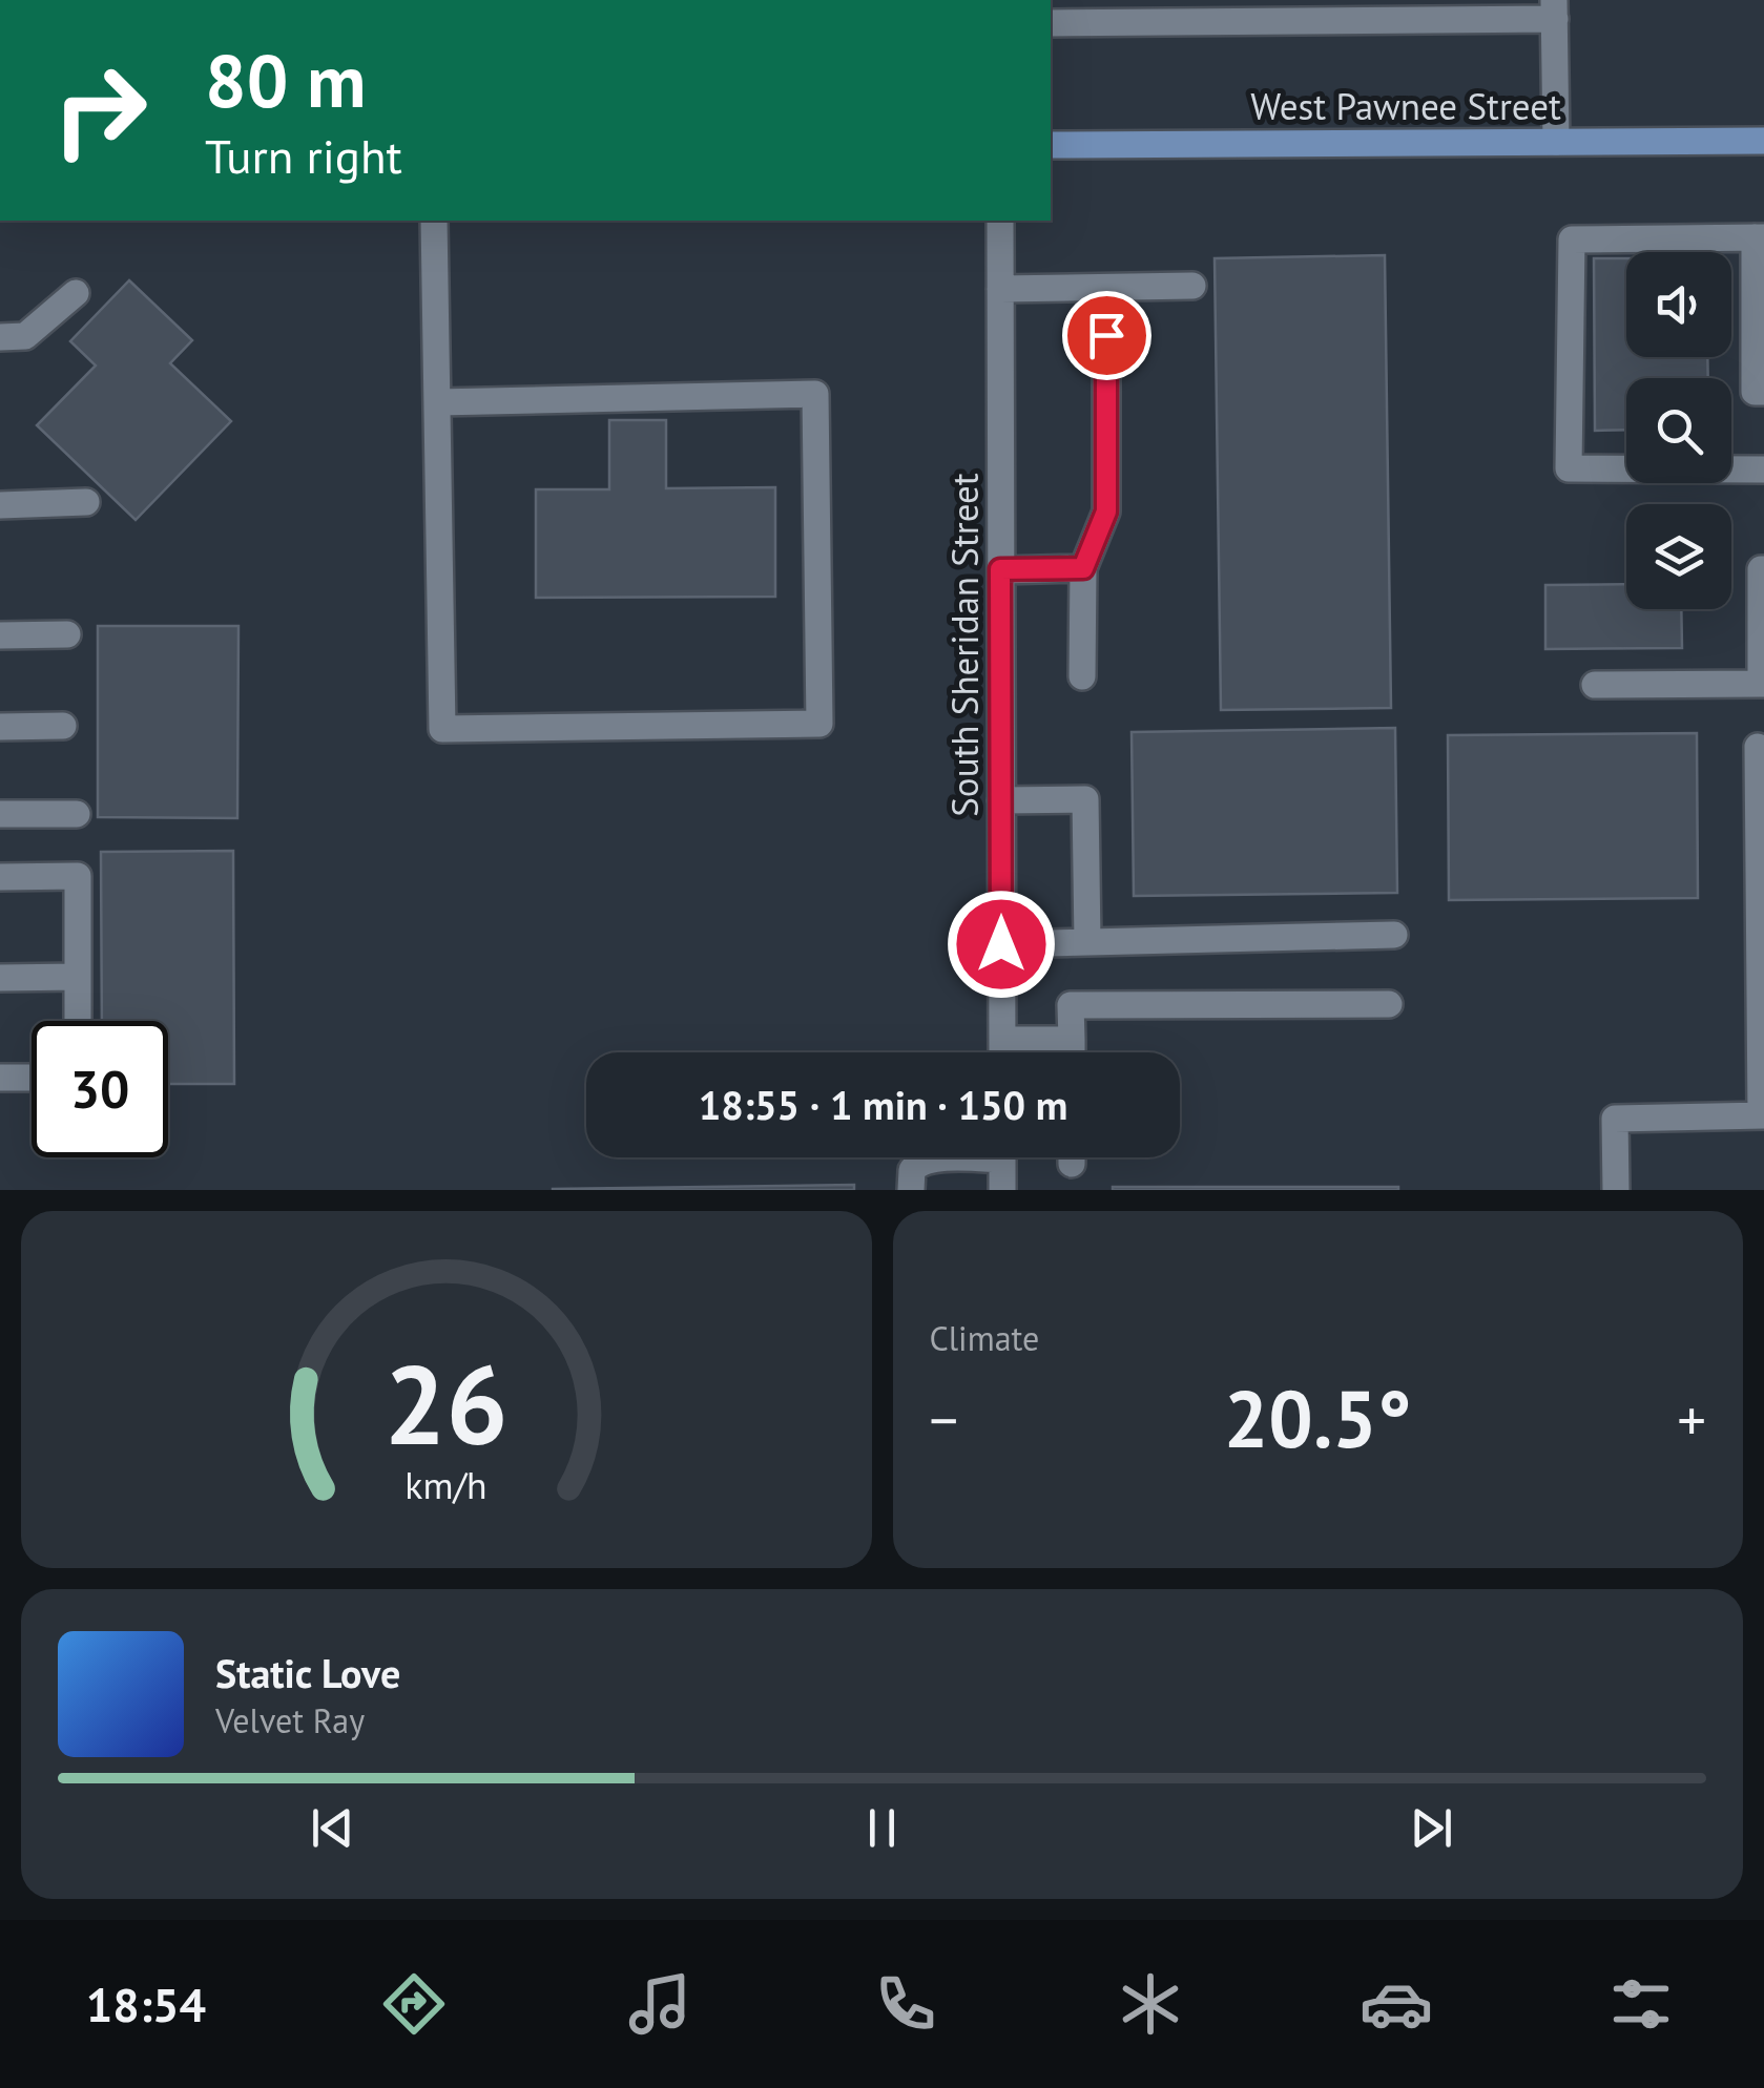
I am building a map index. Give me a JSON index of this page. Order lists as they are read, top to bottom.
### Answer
{
  "streets": {
    "main road": ["West Pawnee Street"],
    "street": ["South Sheridan Street"]
  },
  "page": {
    "turn": ["80 m", "Turn right"],
    "limit": "30",
    "trip": "18:55 · 1 min · 150 m",
    "tile": "Climate",
    "heat": ["−", "20.5°", "+"],
    "song": ["Static Love", "Velvet Ray"],
    "tabs": "18:54",
    "gauge": ["26", "km/h"]
  }
}
